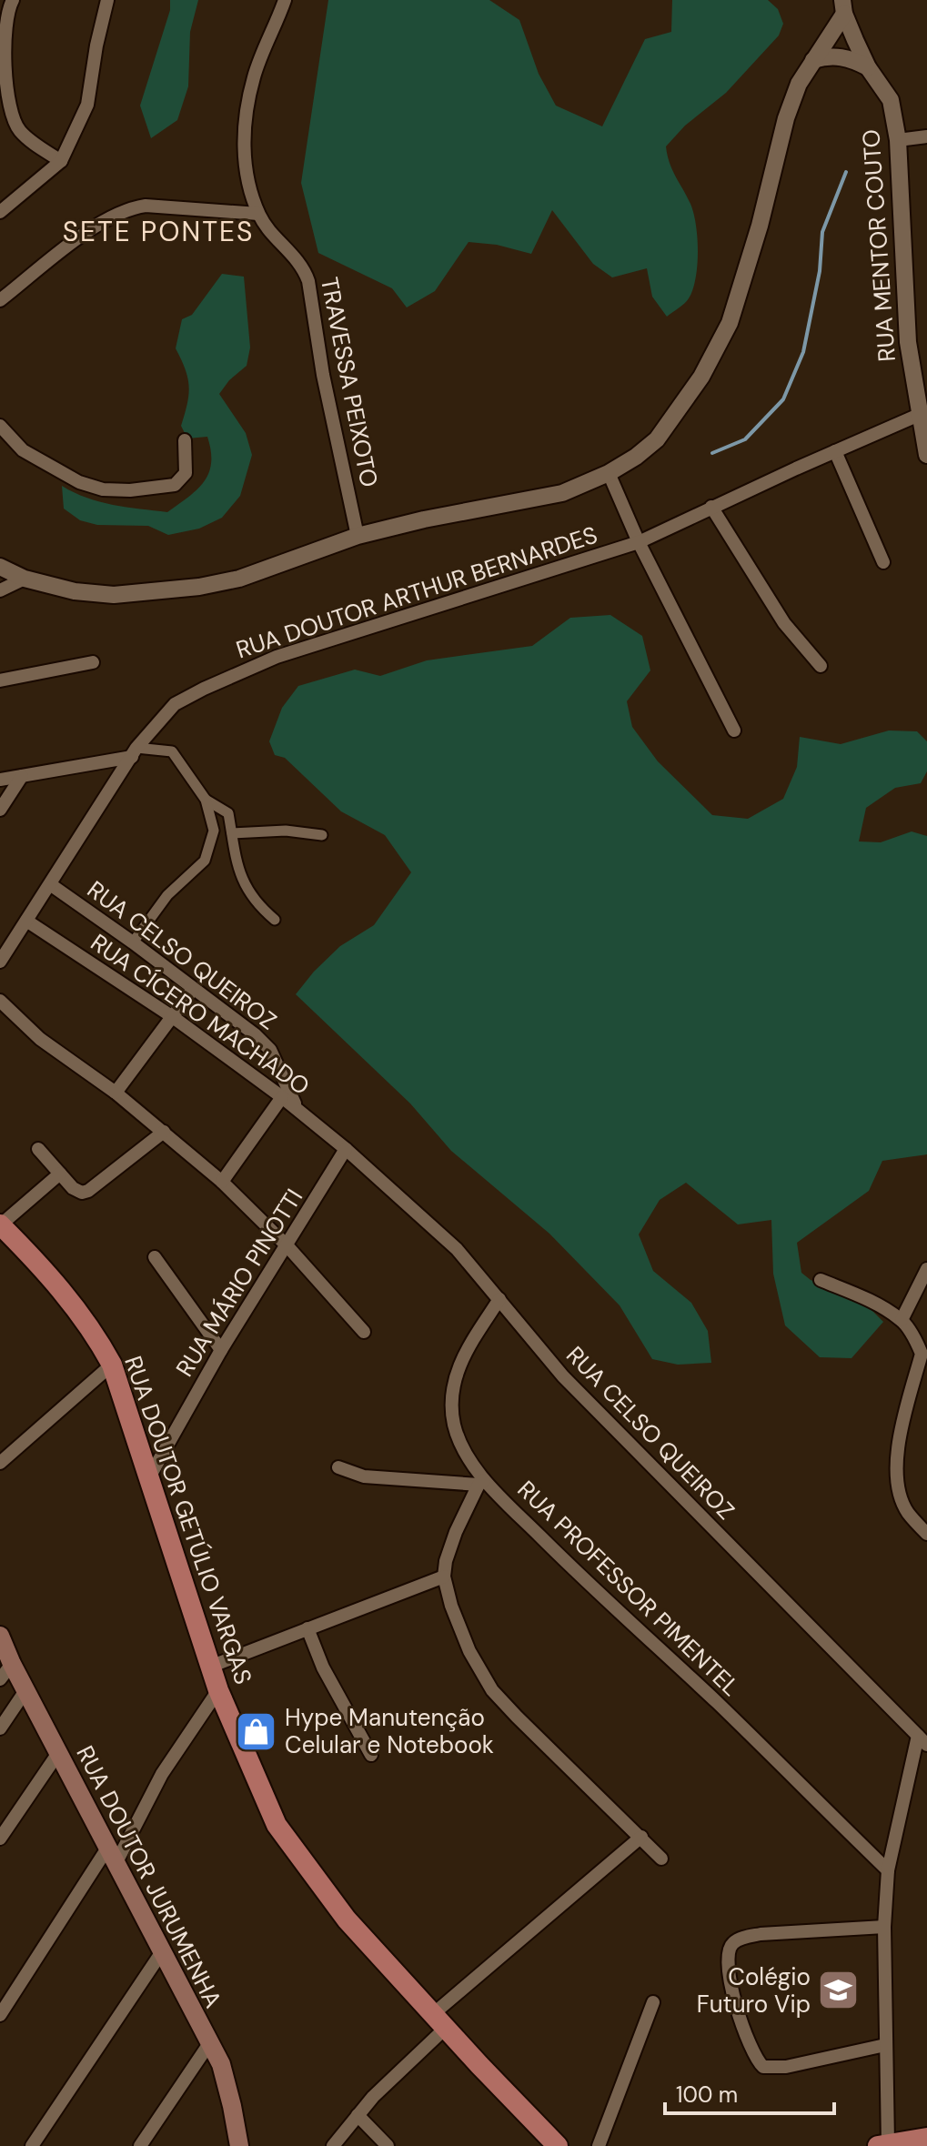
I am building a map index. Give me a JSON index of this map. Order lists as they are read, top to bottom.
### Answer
{
  "streets": {
    "main road": ["RUA DOUTOR GETÚLIO VARGAS", "RUA DOUTOR JURUMENHA"],
    "street": [
      "RUA MENTOR COUTO",
      "TRAVESSA PEIXOTO",
      "RUA DOUTOR ARTHUR BERNARDES",
      "RUA CELSO QUEIROZ",
      "RUA CÍCERO MACHADO",
      "RUA MÁRIO PINOTTI",
      "RUA PROFESSOR PIMENTEL"
    ]
  },
  "crossings": [
    ["RUA MENTOR COUTO", "RUA DOUTOR ARTHUR BERNARDES"],
    ["RUA DOUTOR ARTHUR BERNARDES", "RUA CELSO QUEIROZ"],
    ["RUA DOUTOR ARTHUR BERNARDES", "RUA CÍCERO MACHADO"],
    ["RUA CELSO QUEIROZ", "RUA CÍCERO MACHADO"],
    ["RUA CELSO QUEIROZ", "RUA MÁRIO PINOTTI"],
    ["RUA CELSO QUEIROZ", "RUA PROFESSOR PIMENTEL"],
    ["RUA CÍCERO MACHADO", "RUA MÁRIO PINOTTI"],
    ["RUA MÁRIO PINOTTI", "RUA DOUTOR GETÚLIO VARGAS"]
  ],
  "districts": ["SETE PONTES"],
  "places": {
    "shop": ["Hype Manutenção Celular e Notebook"],
    "school or university": ["Colégio Futuro Vip"]
  },
  "scale_bar": "100 m"
}
